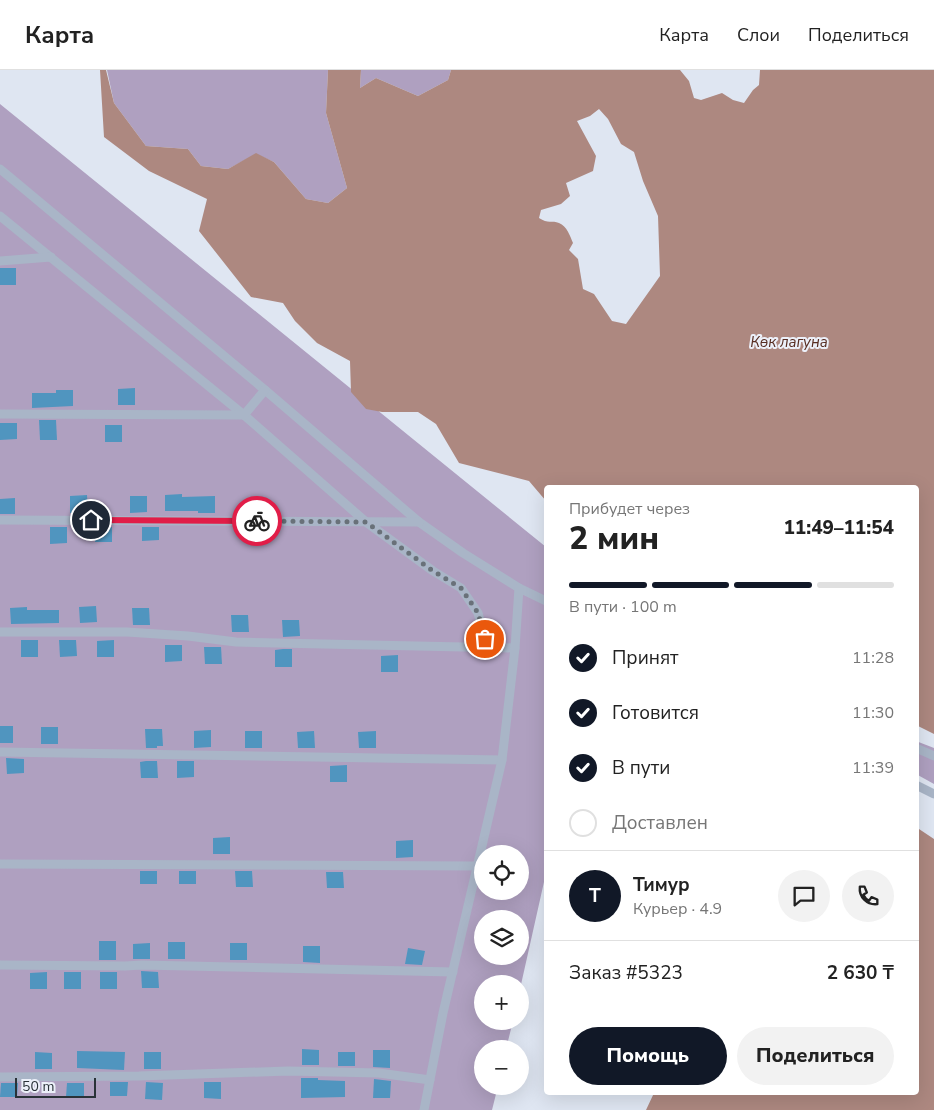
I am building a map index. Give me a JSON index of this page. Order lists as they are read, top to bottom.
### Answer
{
  "water": ["Көк лагуна"],
  "scale_bar": "50 m",
  "page": {
    "header": "Карта",
    "nav": ["Карта", "Слои", "Поделиться"],
    "heading": ["2 мин", "Прибудет через", "11:49–11:54"],
    "panel": [
      "Тимур",
      "Курьер · 4.9",
      "Заказ #5323",
      "2 630 ₸"
    ],
    "bar": "В пути · 100 m",
    "list": [
      ["Принят", "11:28"],
      ["Готовится", "11:30"],
      ["В пути", "11:39"],
      "Доставлен"
    ],
    "map_buttons": ["+", "−"],
    "round": "Т",
    "buttons": ["Помощь", "Поделиться"],
    "scale": "50 m"
  }
}
